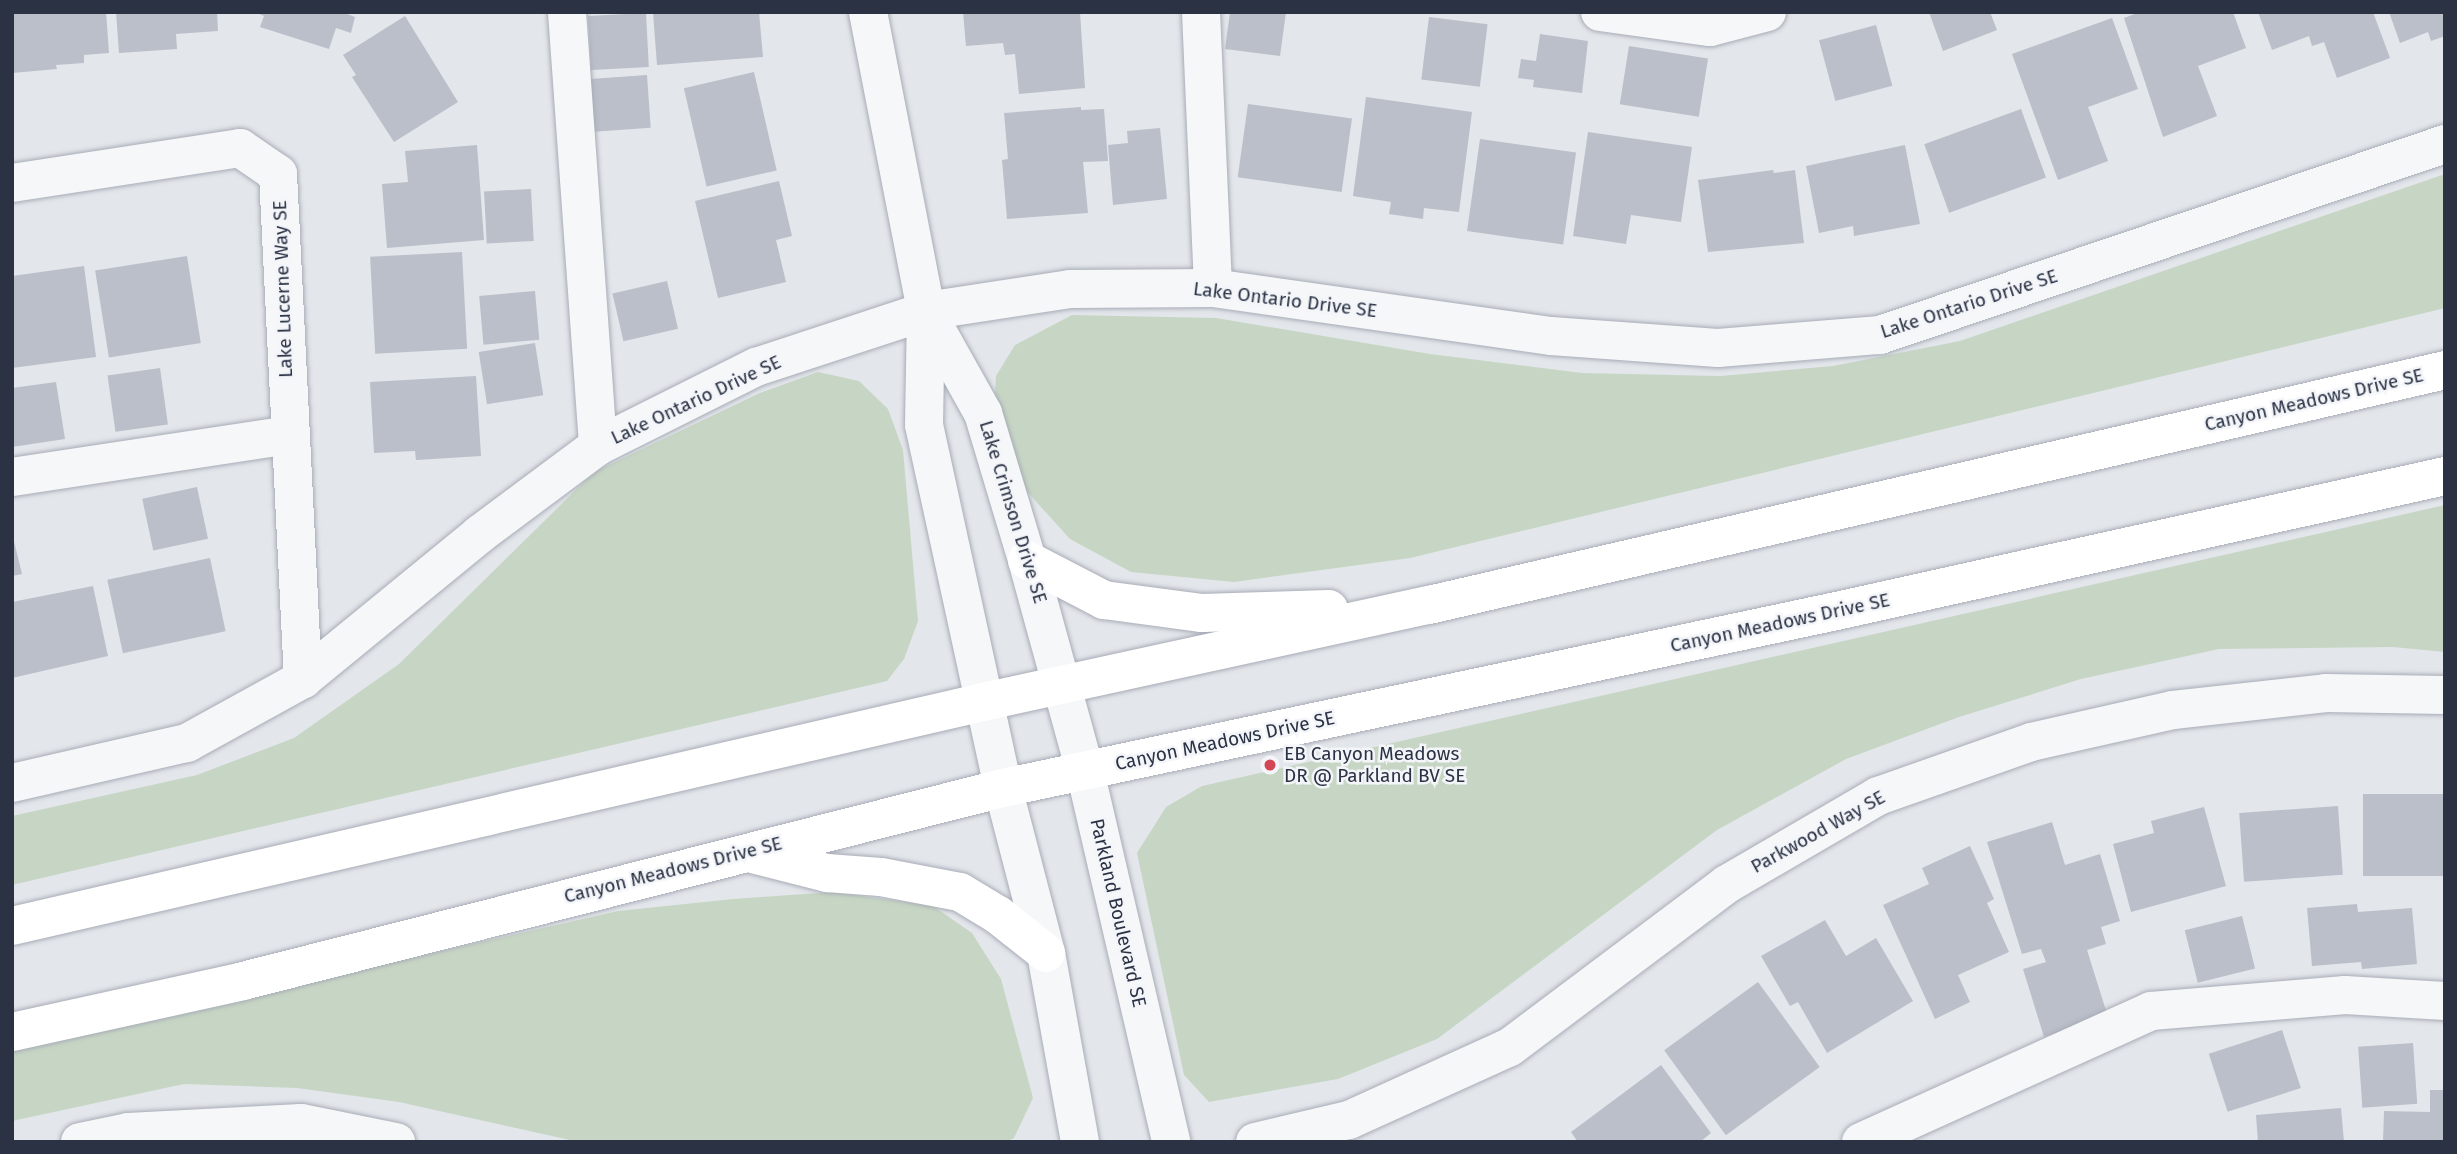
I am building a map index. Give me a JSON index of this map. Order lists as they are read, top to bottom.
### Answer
{
  "streets": {
    "main road": ["Canyon Meadows Drive SE"],
    "street": [
      "Lake Lucerne Way SE",
      "Lake Ontario Drive SE",
      "Lake Crimson Drive SE",
      "Parkwood Way SE",
      "Parkland Boulevard SE"
    ]
  },
  "crossings": [
    ["Lake Lucerne Way SE", "Lake Ontario Drive SE"],
    ["Lake Ontario Drive SE", "Lake Crimson Drive SE"],
    ["Canyon Meadows Drive SE", "Lake Crimson Drive SE"],
    ["Canyon Meadows Drive SE", "Parkland Boulevard SE"],
    ["Lake Crimson Drive SE", "Parkland Boulevard SE"]
  ],
  "places": ["EB Canyon Meadows DR @ Parkland BV SE"]
}
